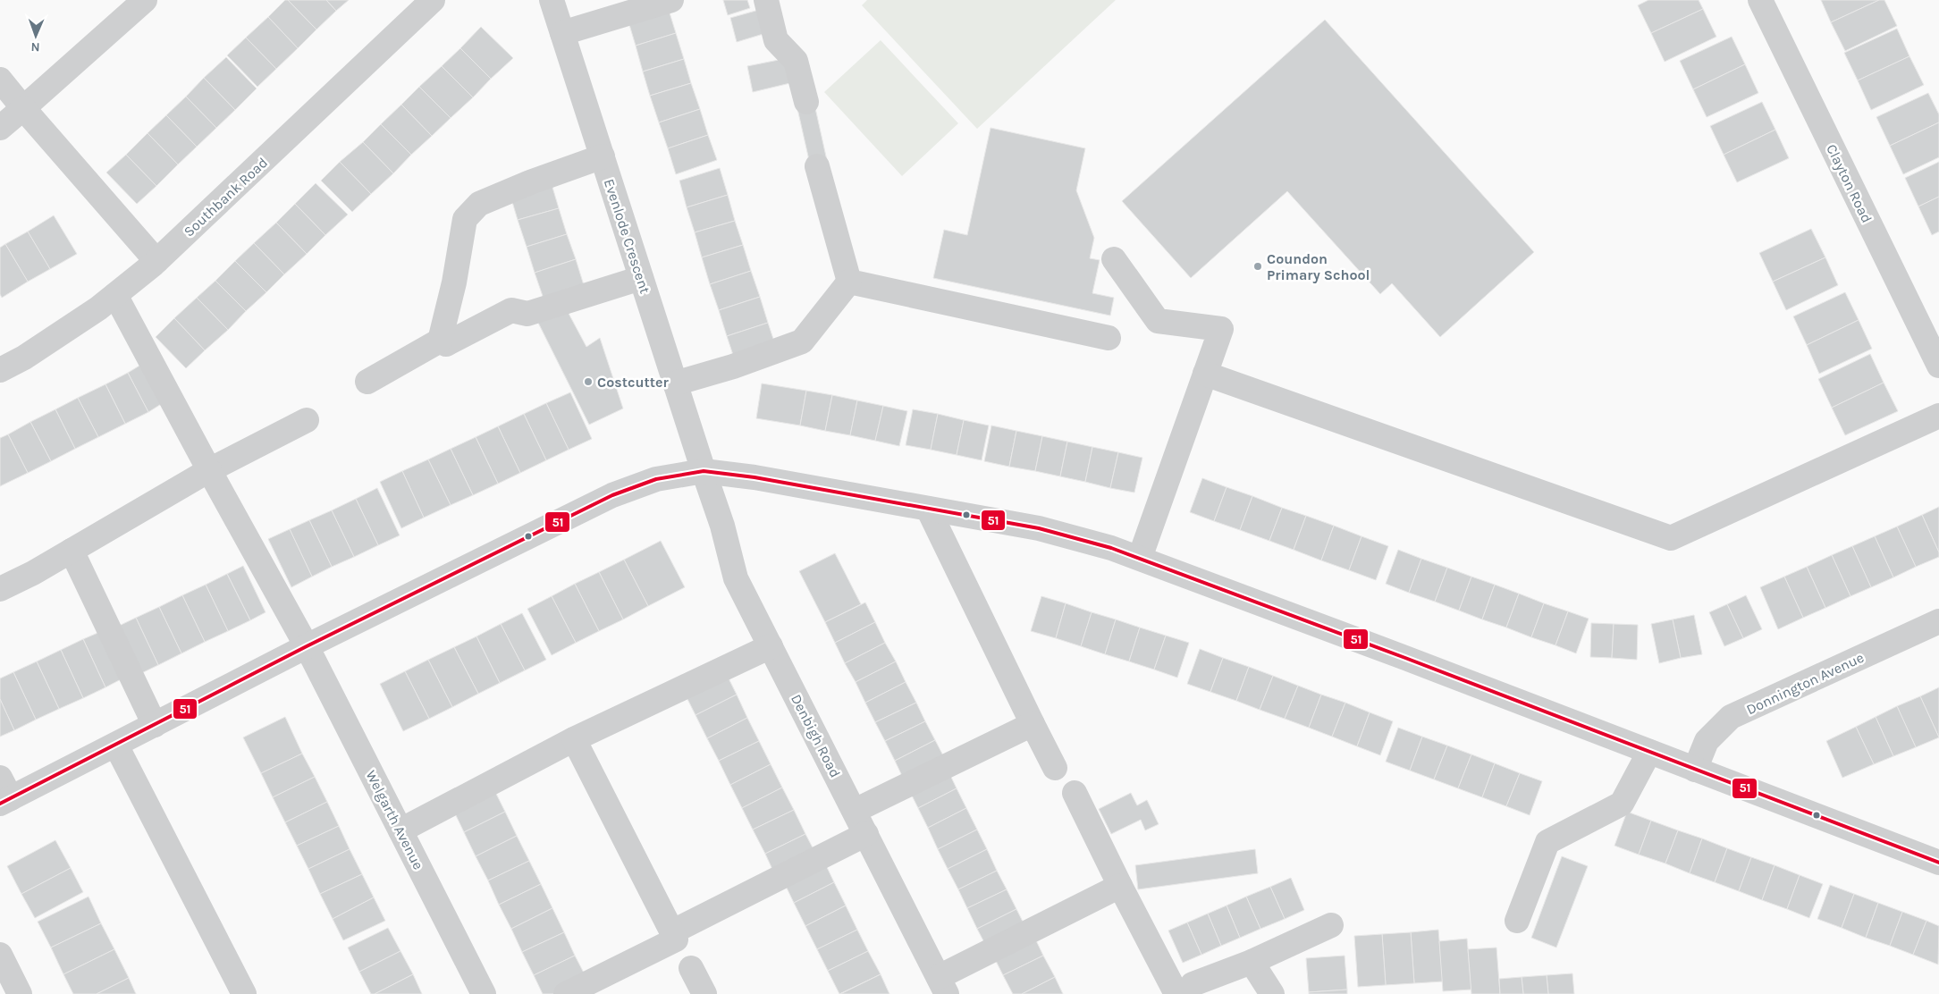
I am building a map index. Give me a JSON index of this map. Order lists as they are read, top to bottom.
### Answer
{
  "streets": {
    "street": [
      "Clayton Road",
      "Southbank Road",
      "Evenlode Crescent",
      "Donnington Avenue",
      "Denbigh Road",
      "Welgarth Avenue"
    ]
  },
  "crossings": [
    ["Southbank Road", "Welgarth Avenue"],
    ["Evenlode Crescent", "Denbigh Road"]
  ],
  "places": ["Coundon Primary School", "Costcutter"],
  "lines": ["transit line 51"],
  "north": "bottom"
}
